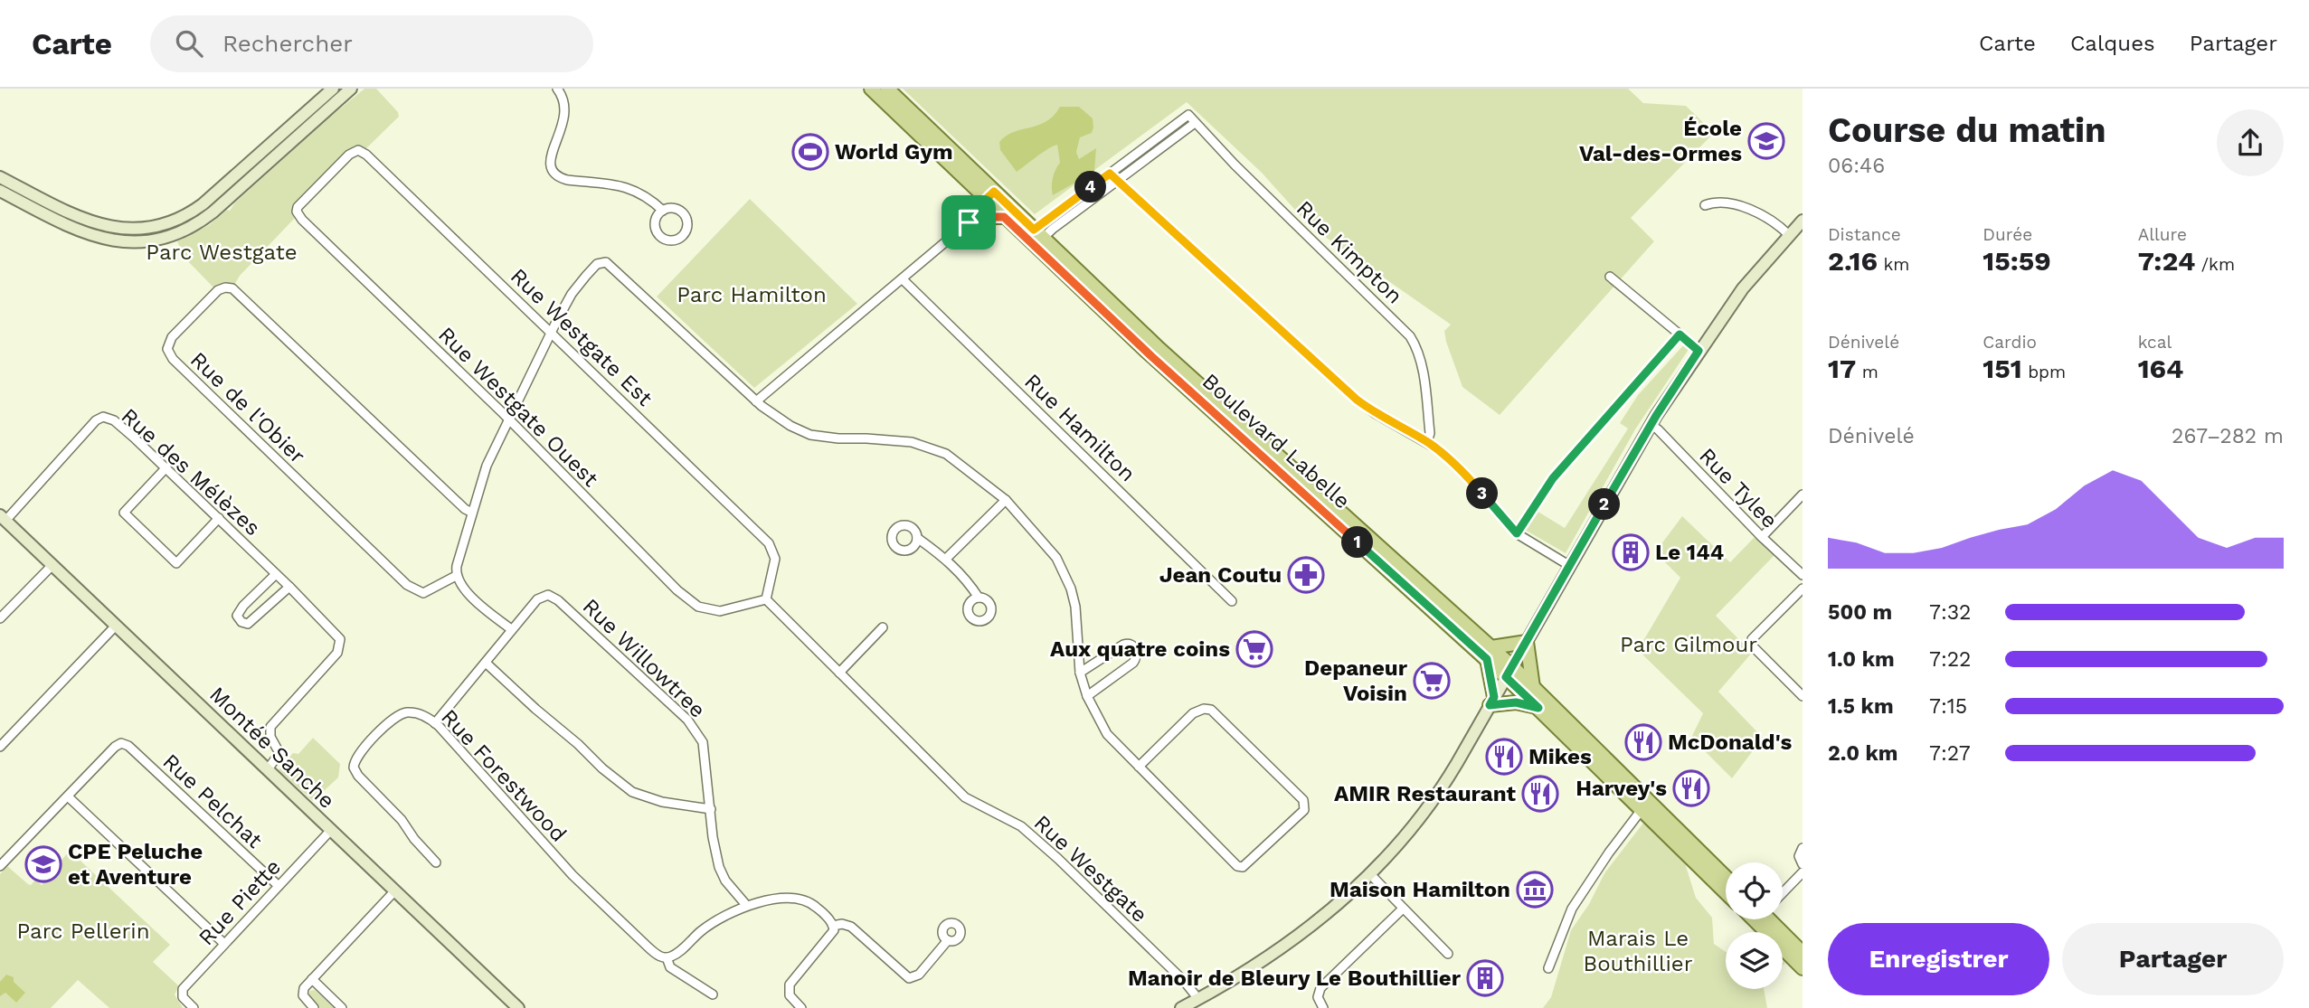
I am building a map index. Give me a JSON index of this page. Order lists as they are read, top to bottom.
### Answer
{
  "streets": {
    "main road": ["Boulevard Labelle"],
    "street": [
      "Rue Kimpton",
      "Rue Westgate Est",
      "Rue Westgate Ouest",
      "Rue de l'Obier",
      "Rue Hamilton",
      "Rue des Mélèzes",
      "Rue Tylee",
      "Rue Willowtree",
      "Montée Sanche",
      "Rue Forestwood",
      "Rue Pelchat",
      "Rue Westgate",
      "Rue Piette"
    ]
  },
  "crossings": [
    ["Rue Westgate Est", "Rue Westgate Ouest"],
    ["Rue Westgate Est", "Rue Westgate"],
    ["Rue Westgate Ouest", "Rue Westgate"],
    ["Rue des Mélèzes", "Montée Sanche"],
    ["Rue Willowtree", "Rue Forestwood"],
    ["Montée Sanche", "Rue Piette"],
    ["Rue Pelchat", "Rue Piette"]
  ],
  "parks": [
    "Parc Westgate",
    "Parc Hamilton",
    "Parc Gilmour",
    "Parc Pellerin",
    "Marais Le Bouthillier"
  ],
  "places": {
    "school or university": ["École Val-des-Ormes", "CPE Peluche et Aventure"],
    "sports": ["World Gym"],
    "building": ["Le 144", "Manoir de Bleury Le Bouthillier"],
    "pharmacy": ["Jean Coutu"],
    "supermarket": ["Aux quatre coins", "Depaneur Voisin"],
    "restaurant": [
      "McDonald's",
      "Mikes",
      "Harvey's",
      "AMIR Restaurant"
    ],
    "museum": ["Maison Hamilton"]
  },
  "page": {
    "header": "Carte",
    "search": "Rechercher",
    "nav": ["Carte", "Calques", "Partager"],
    "heading": ["Course du matin", "06:46"],
    "pins": [
      "4",
      "3",
      "2",
      "1"
    ],
    "stats": [
      ["Distance", "2.16 km"],
      ["Durée", "15:59"],
      ["Allure", "7:24 /km"],
      ["Dénivelé", "17 m"],
      ["Cardio", "151 bpm"],
      ["kcal", "164"]
    ],
    "chart": ["Dénivelé", "267–282 m"],
    "list": [
      {
        "name": "500 m",
        "note": "7:32"
      },
      {
        "name": "1.0 km",
        "note": "7:22"
      },
      {
        "name": "1.5 km",
        "note": "7:15"
      },
      {
        "name": "2.0 km",
        "note": "7:27"
      }
    ],
    "buttons": ["Enregistrer", "Partager"]
  }
}
